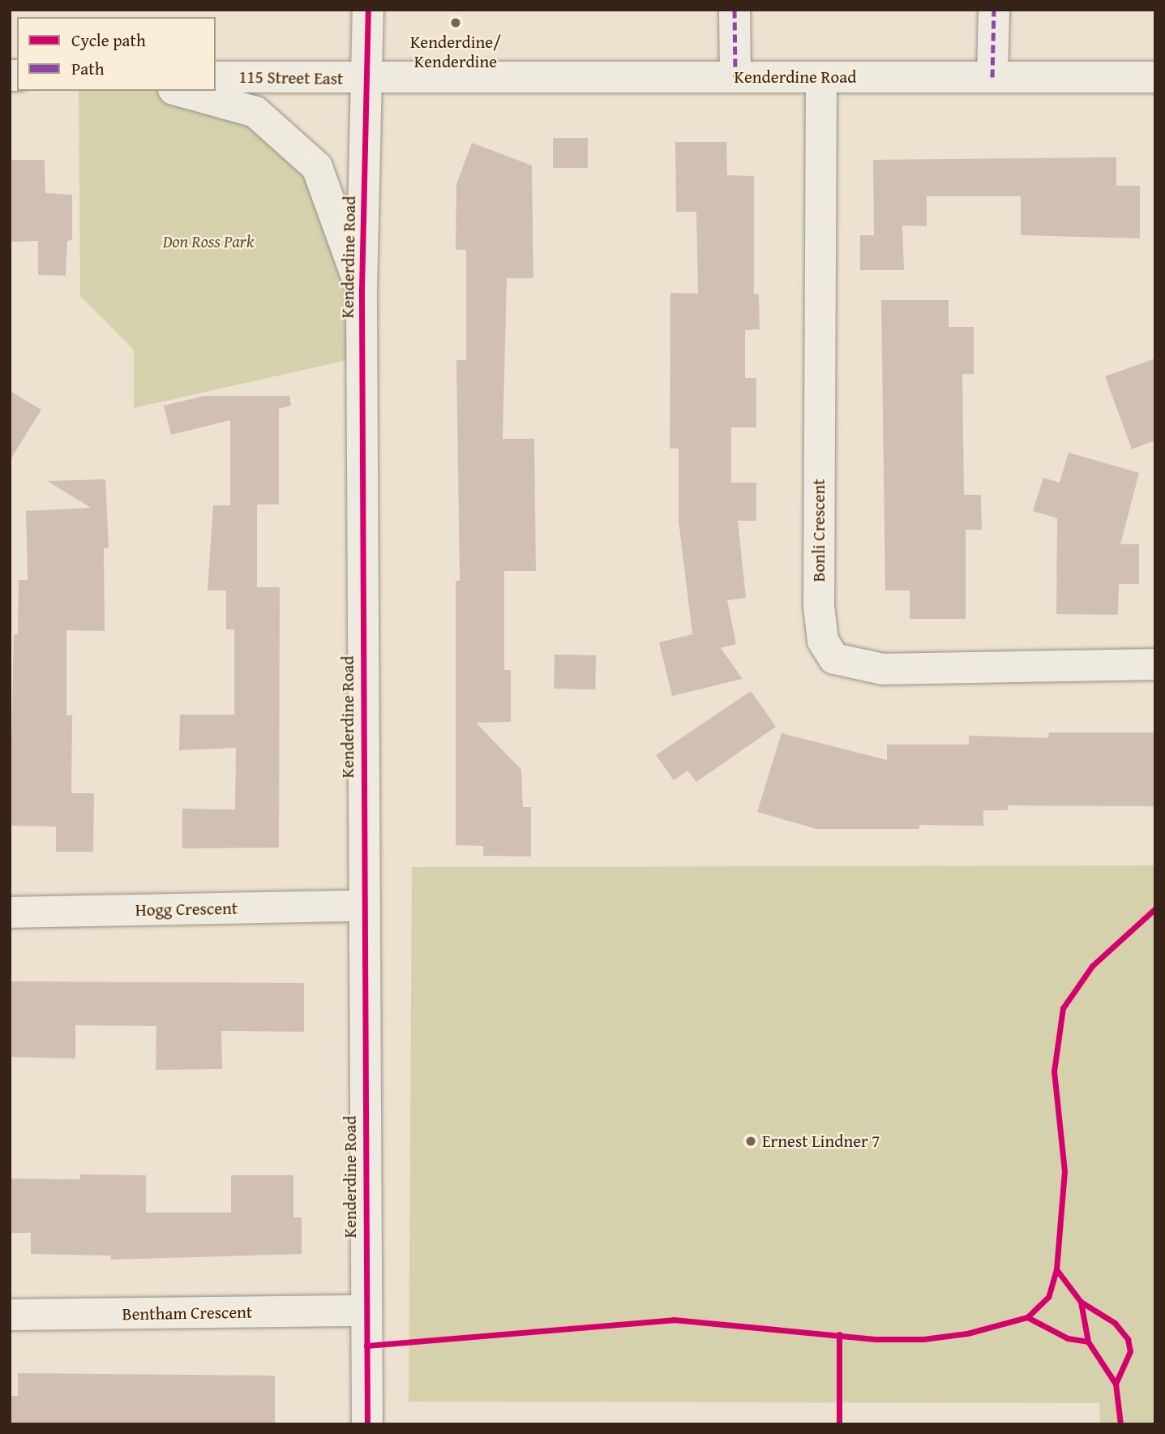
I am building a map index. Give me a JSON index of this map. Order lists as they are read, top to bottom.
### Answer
{
  "streets": {
    "street": [
      "Kenderdine Road",
      "115 Street East",
      "Bonli Crescent",
      "Hogg Crescent",
      "Bentham Crescent"
    ]
  },
  "crossings": [
    ["Kenderdine Road", "115 Street East"],
    ["Kenderdine Road", "Bonli Crescent"],
    ["Kenderdine Road", "Hogg Crescent"],
    ["Kenderdine Road", "Bentham Crescent"]
  ],
  "parks": ["Don Ross Park"],
  "places": ["Kenderdine/ Kenderdine", "Ernest Lindner 7"],
  "legend": ["Cycle path", "Path"]
}
